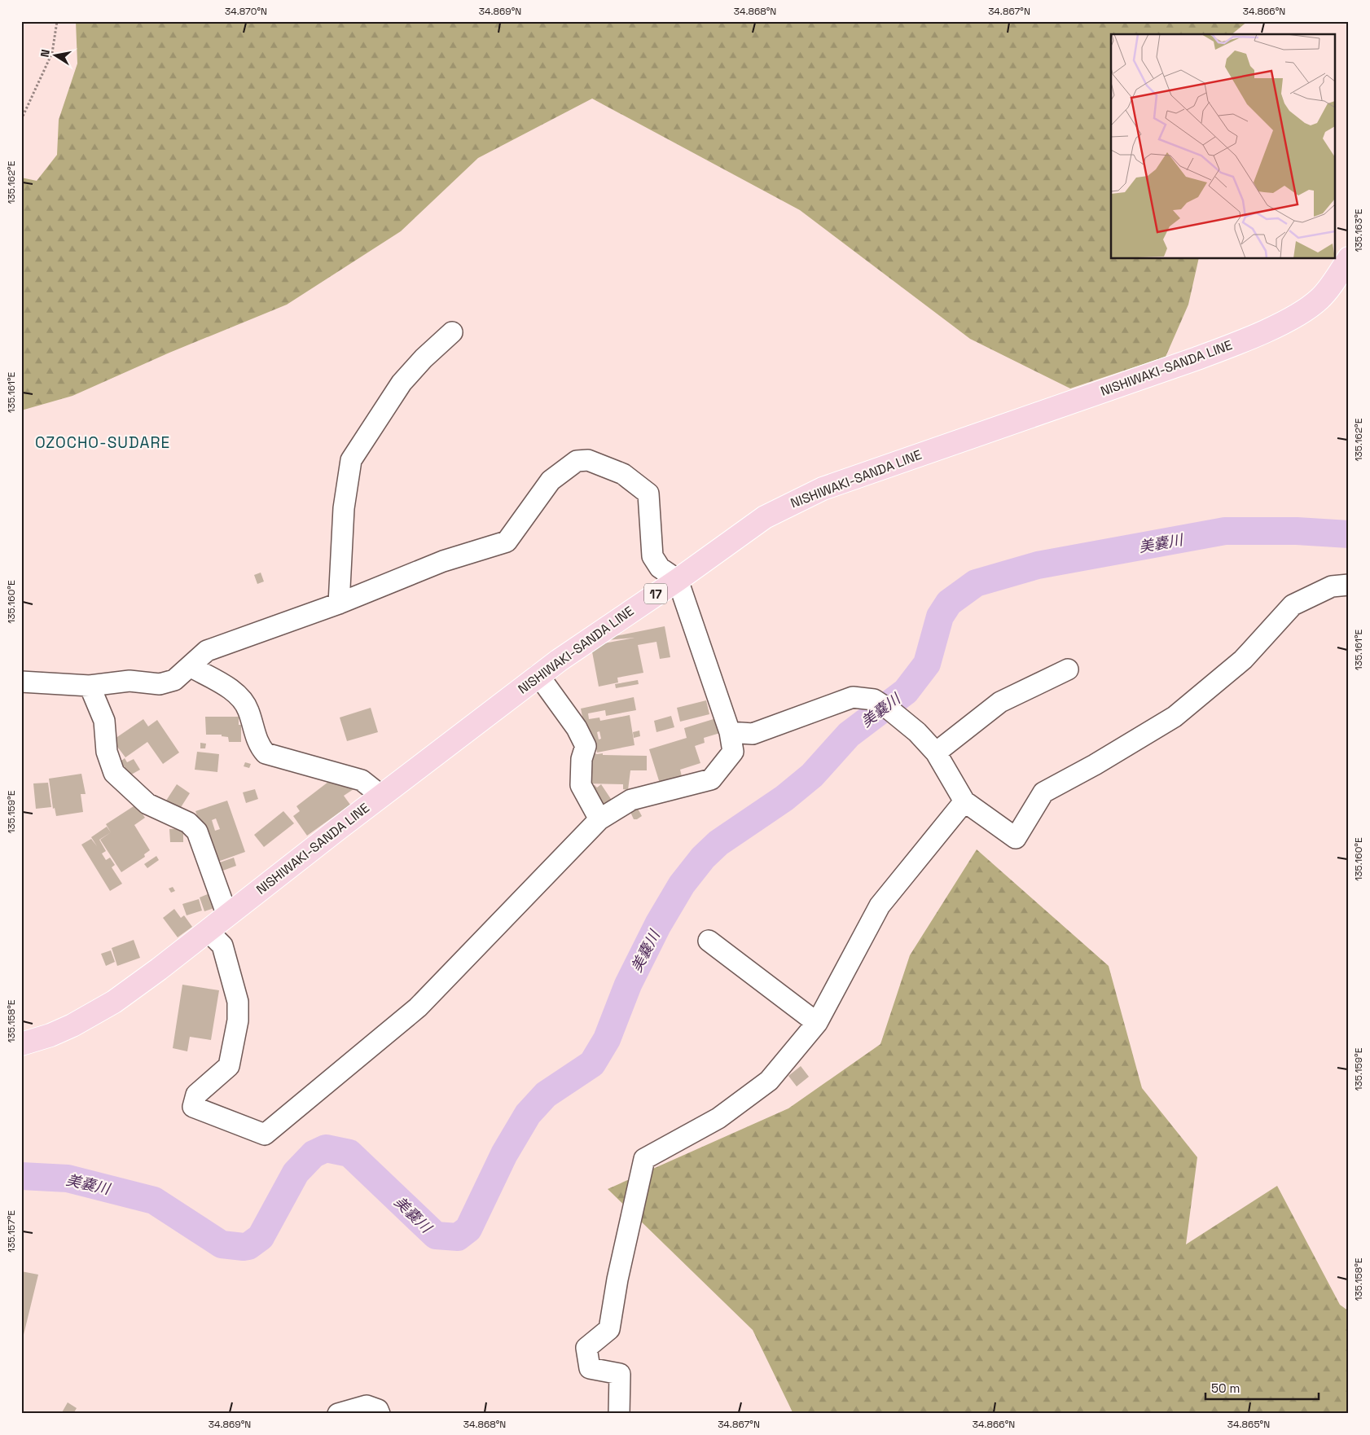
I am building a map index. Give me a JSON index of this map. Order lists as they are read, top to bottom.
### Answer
{
  "streets": {
    "main road": ["NISHIWAKI-SANDA LINE", "17"]
  },
  "districts": ["OZOCHO-SUDARE"],
  "water": ["美嚢川"],
  "scale_bar": "50 m",
  "north": "left",
  "coordinates": [
    "34.870°N",
    "34.869°N",
    "34.868°N",
    "34.867°N",
    "34.866°N",
    "135.162°E",
    "135.163°E",
    "135.161°E",
    "135.160°E",
    "135.159°E",
    "135.158°E",
    "135.157°E",
    "34.865°N"
  ]
}
